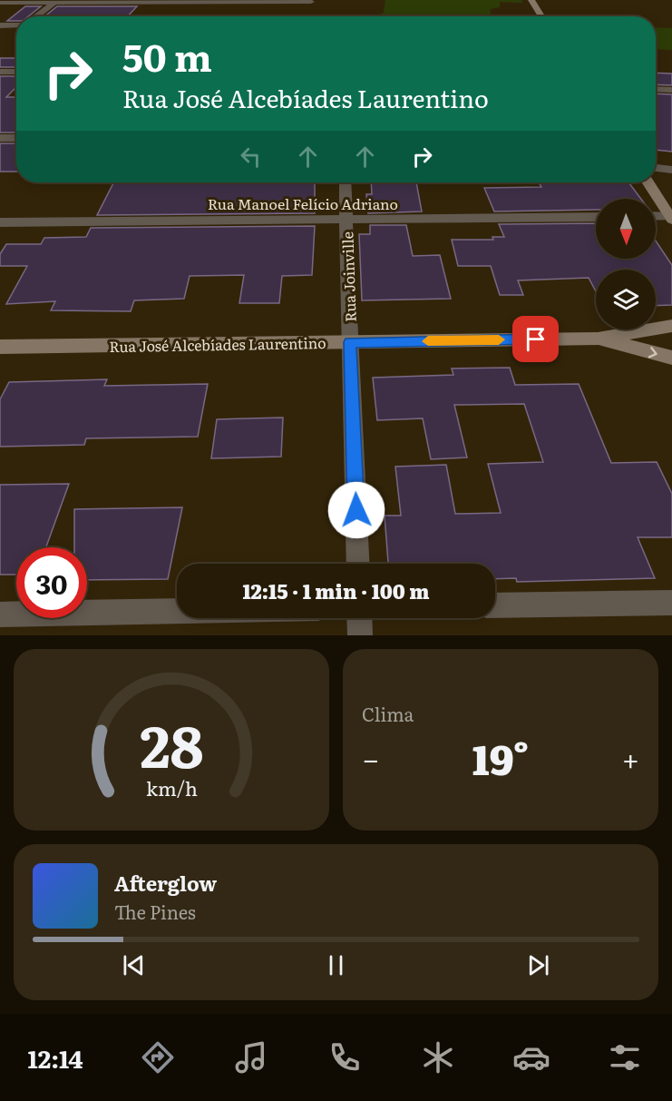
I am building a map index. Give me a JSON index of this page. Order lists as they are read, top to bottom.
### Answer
{
  "streets": {
    "street": ["Rua Manoel Felício Adriano", "Rua Joinville", "Rua José Alcebíades Laurentino"]
  },
  "crossings": [
    ["Rua Manoel Felício Adriano", "Rua Joinville"],
    ["Rua Joinville", "Rua José Alcebíades Laurentino"]
  ],
  "north": "bottom",
  "page": {
    "turn": ["50 m", "Rua José Alcebíades Laurentino"],
    "limit": "30",
    "trip": "12:15 · 1 min · 100 m",
    "tile": "Clima",
    "heat": ["−", "19°", "+"],
    "song": ["Afterglow", "The Pines"],
    "tabs": "12:14",
    "gauge": ["28", "km/h"]
  }
}
